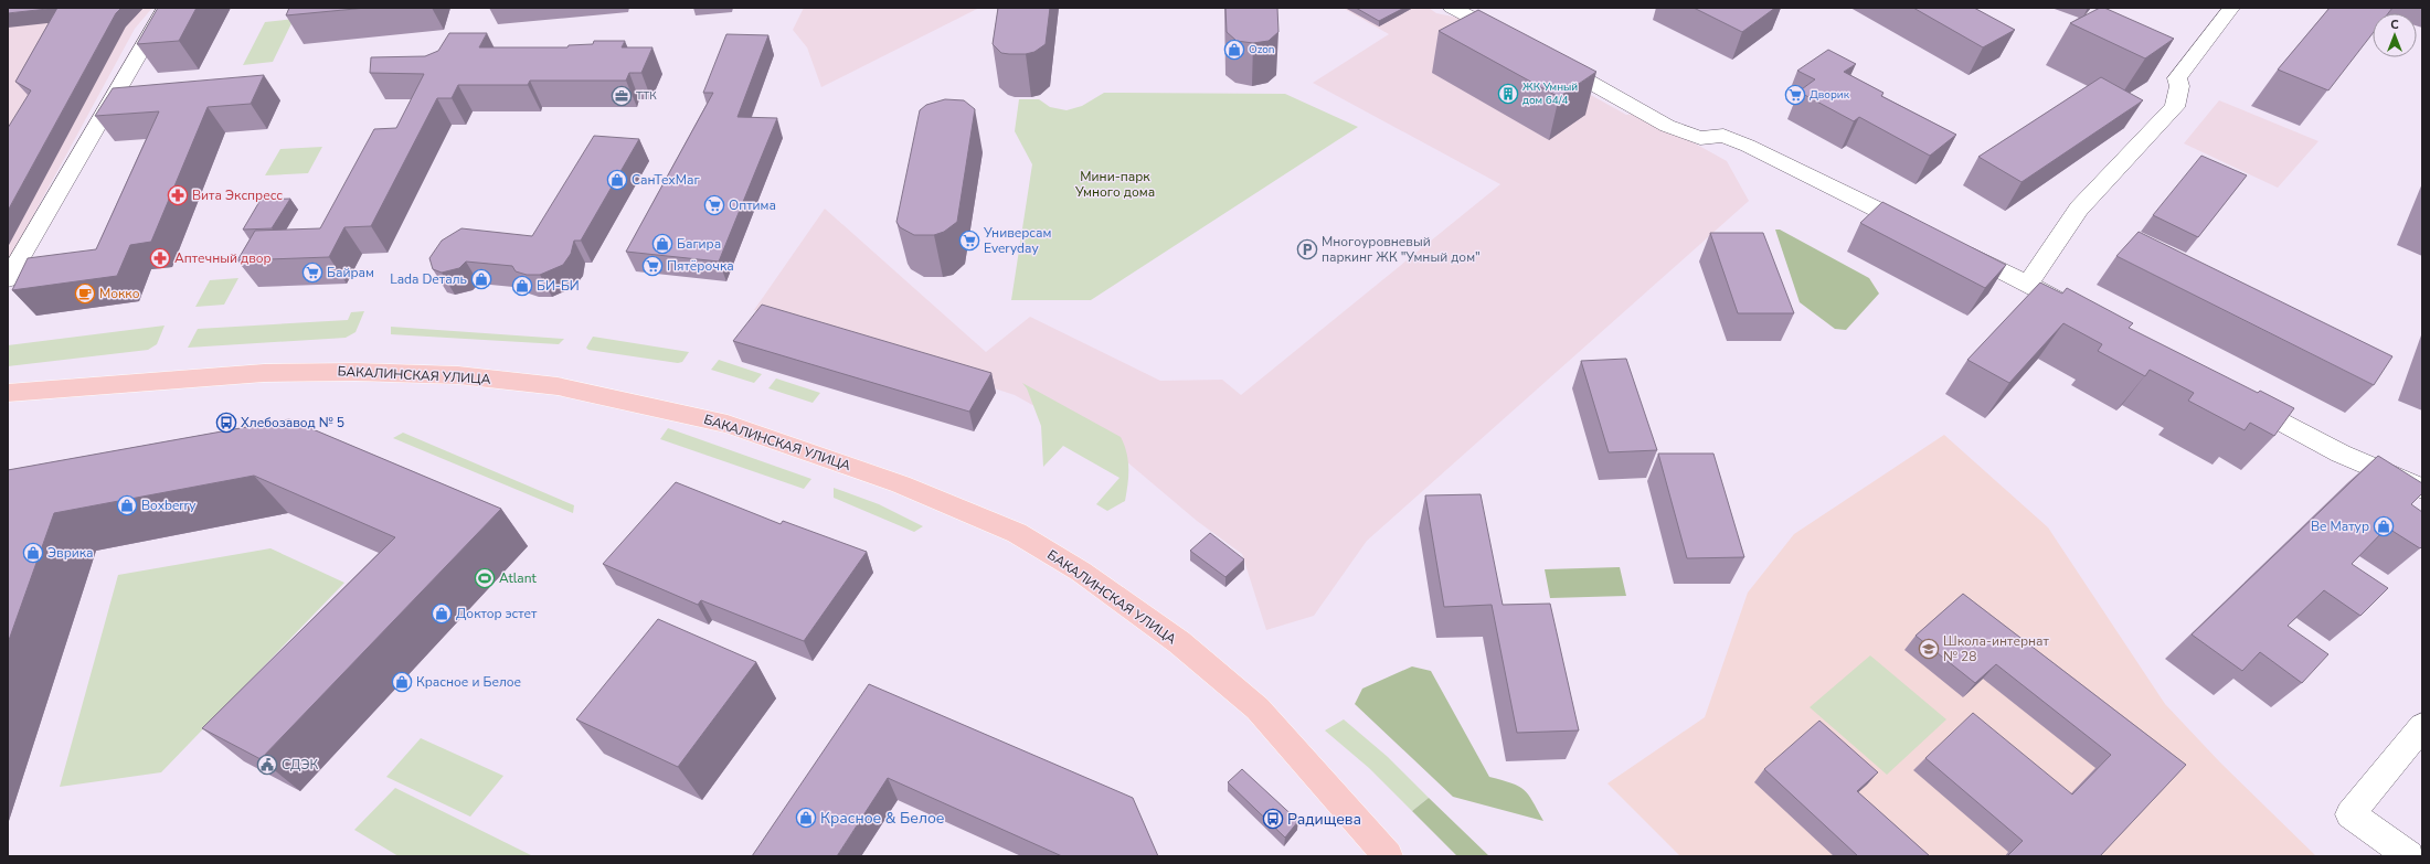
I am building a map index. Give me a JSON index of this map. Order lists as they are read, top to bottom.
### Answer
{
  "streets": {
    "main road": ["БАКАЛИНСКАЯ УЛИЦА"]
  },
  "parks": ["Мини-парк Умного дома"],
  "places": {
    "shop": [
      "Ozon",
      "СанТехМаг",
      "Багира",
      "Lada Dеталь",
      "БИ-БИ",
      "Boxberry",
      "Be Матур",
      "Эврика",
      "Доктор эстет",
      "Красное и Белое",
      "Красное & Белое"
    ],
    "building": ["ЖК Умный дом 64/4"],
    "supermarket": [
      "Дворик",
      "Оптима",
      "Универсам Everyday",
      "Пятёрочка",
      "Байрам"
    ],
    "office": ["ТТК"],
    "pharmacy": ["Вита Экспресс", "Аптечный двор"],
    "parking": ["Многоуровневый паркинг ЖК \"Умный дом\""],
    "cafe": ["Мокко"],
    "bus stop": ["Хлебозавод № 5", "Радищева"],
    "sports": ["Atlant"],
    "school or university": ["Школа-интернат № 28"],
    "public building": ["СДЭК"]
  },
  "north": "top"
}
